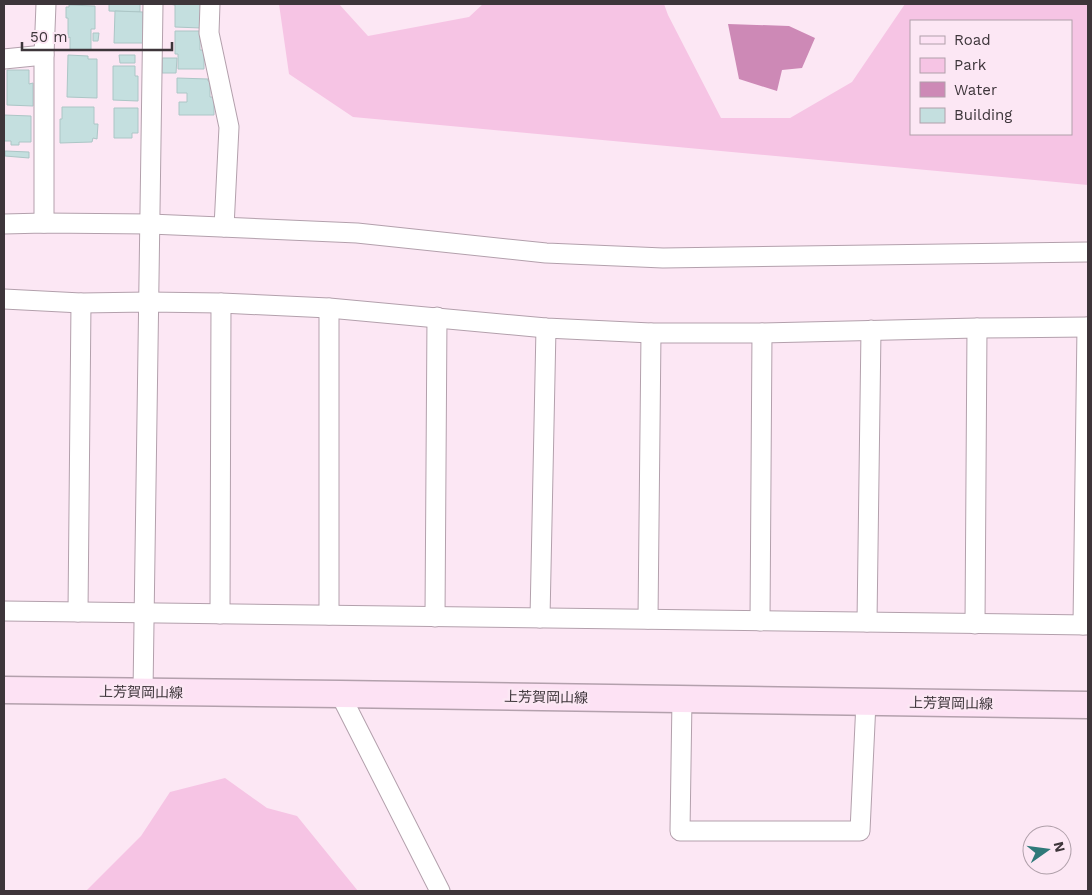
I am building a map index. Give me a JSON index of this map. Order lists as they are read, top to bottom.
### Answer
{
  "streets": {
    "main road": ["上芳賀岡山線"]
  },
  "legend": [
    "Road",
    "Park",
    "Water",
    "Building"
  ],
  "scale_bar": "50 m",
  "north": "right"
}
